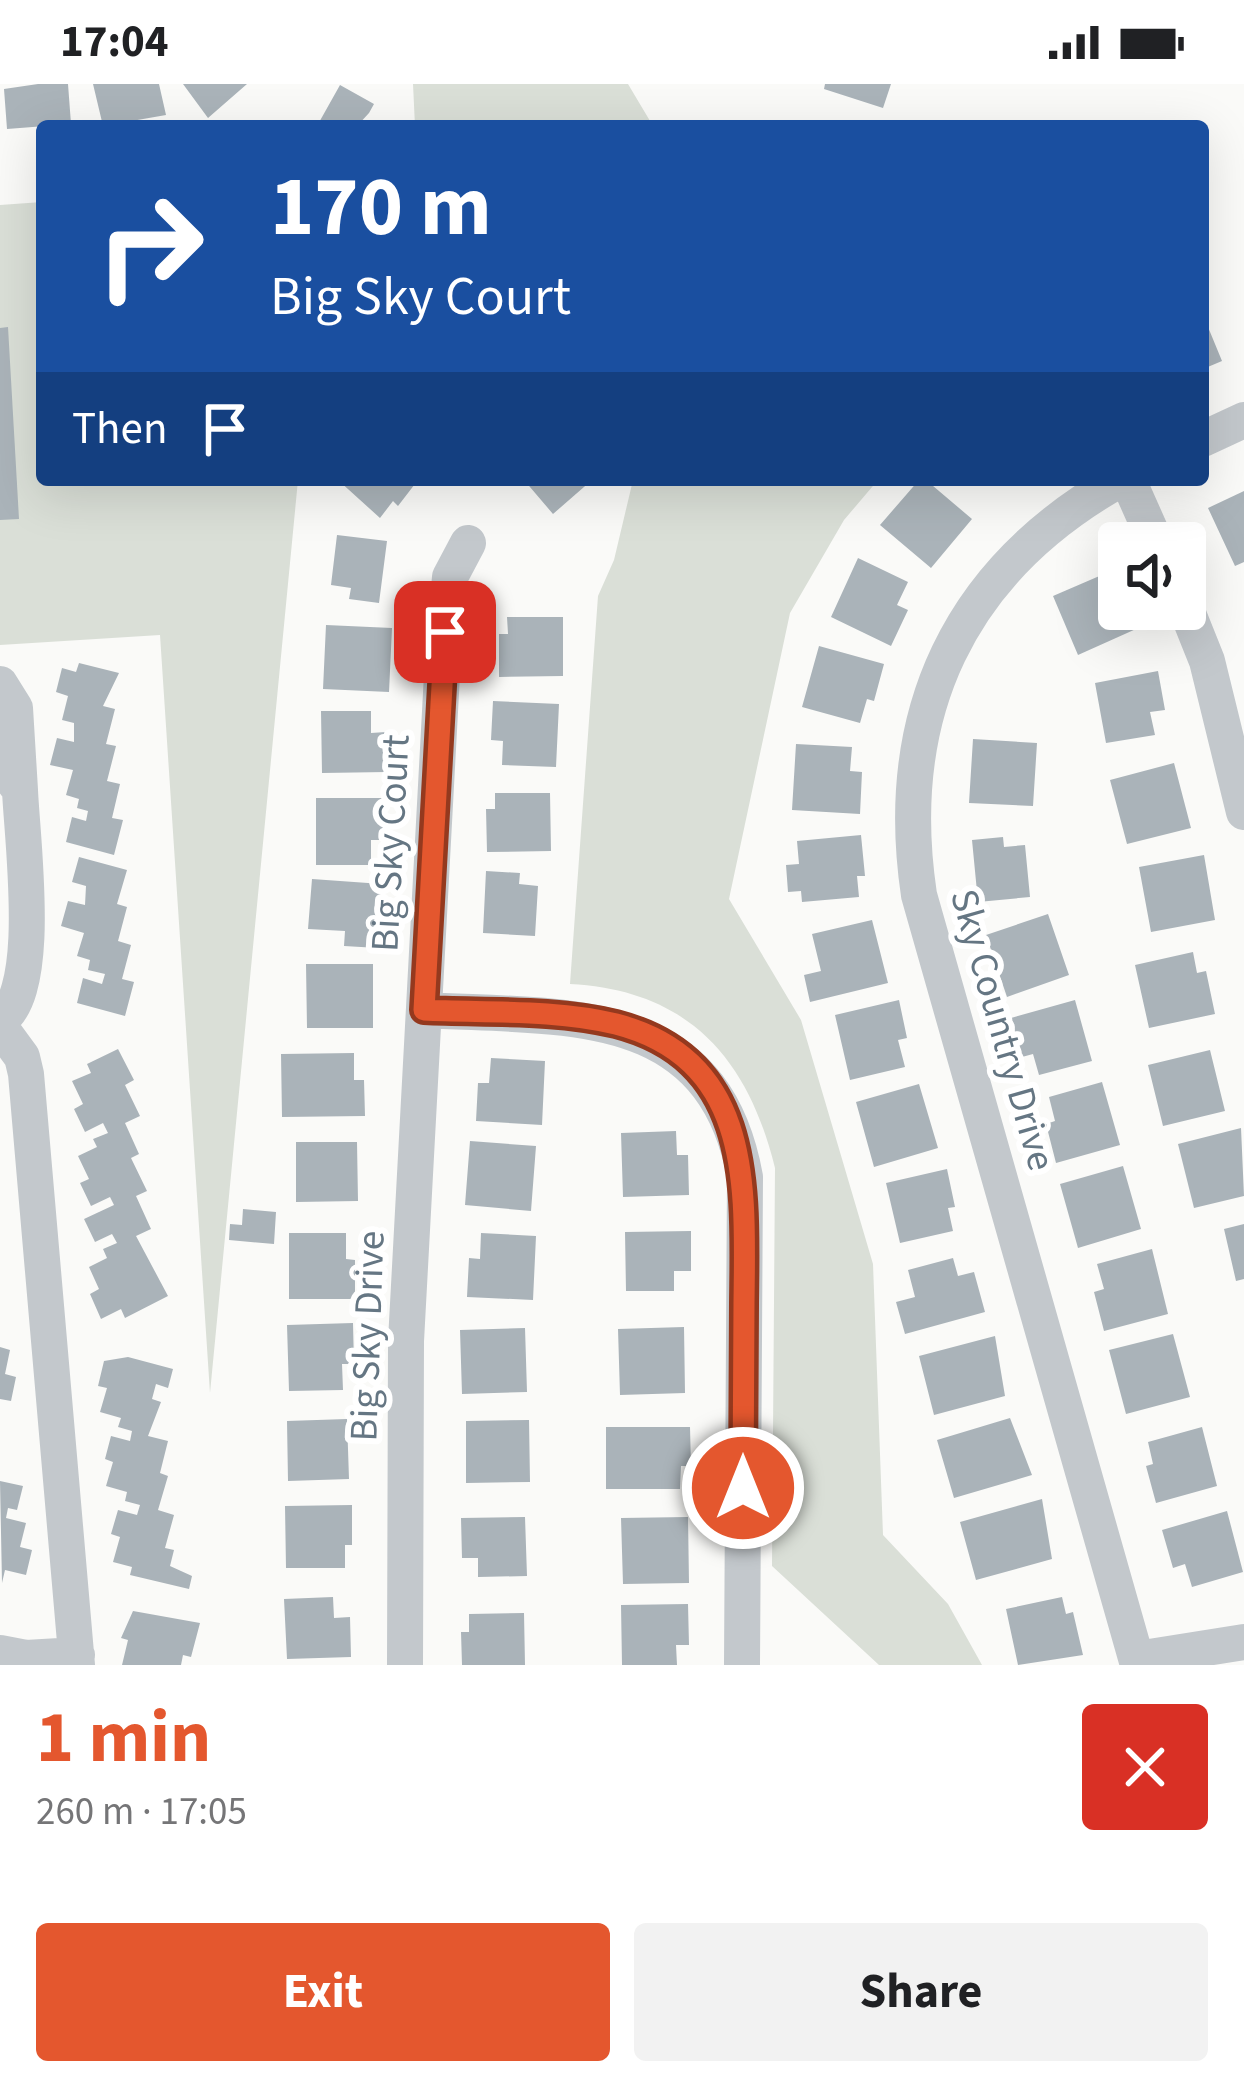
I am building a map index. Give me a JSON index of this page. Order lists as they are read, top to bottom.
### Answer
{
  "streets": {
    "street": ["Big Sky Court", "Sky Country Drive", "Big Sky Drive"]
  },
  "crossings": [
    ["Big Sky Court", "Big Sky Drive"]
  ],
  "page": {
    "status": "17:04",
    "turn": ["170 m", "Big Sky Court"],
    "then": "Then",
    "heading": ["1 min", "260 m · 17:05"],
    "buttons": ["Exit", "Share"]
  }
}
